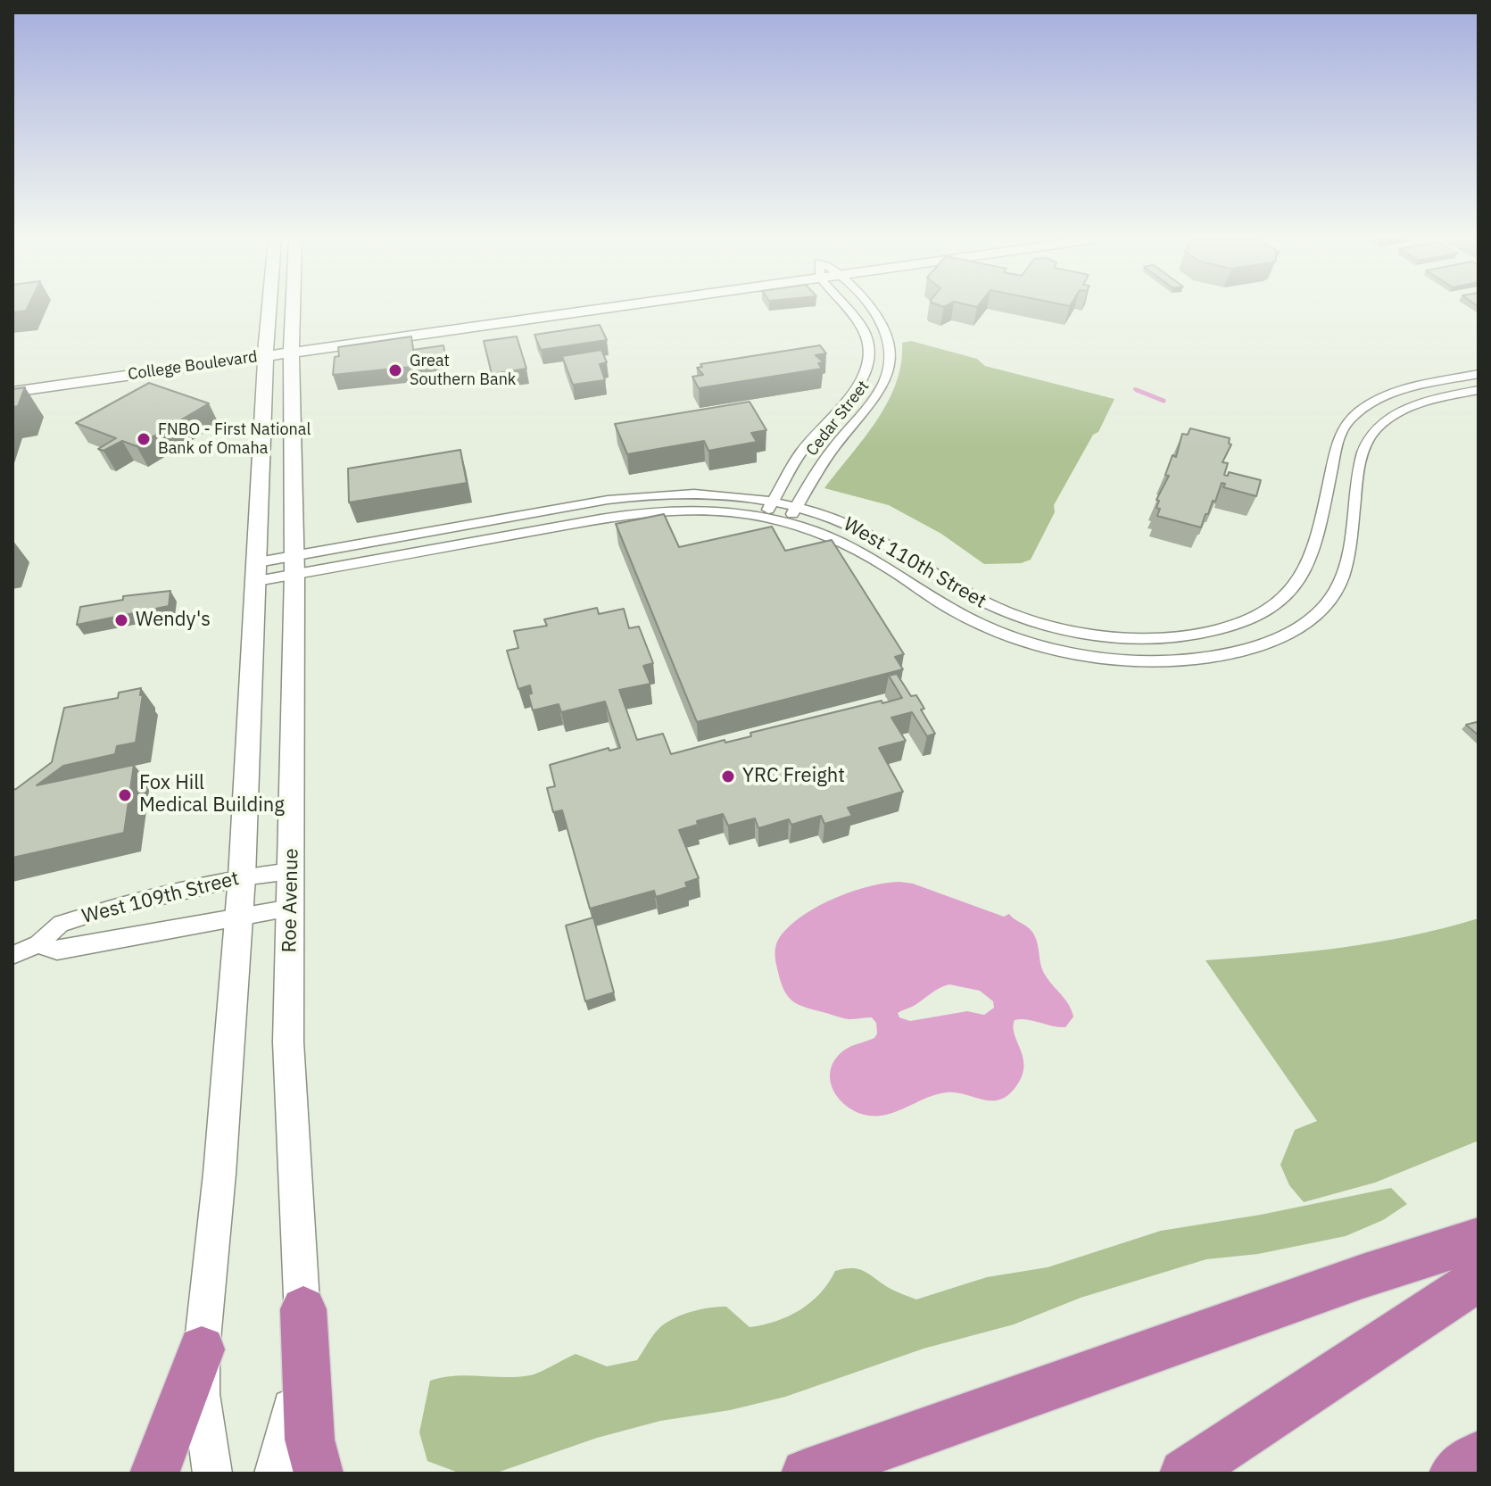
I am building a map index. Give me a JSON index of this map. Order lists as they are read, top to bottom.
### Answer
{
  "streets": {
    "main road": ["College Boulevard", "Roe Avenue"],
    "street": ["Cedar Street", "West 110th Street", "West 109th Street"]
  },
  "crossings": [
    ["College Boulevard", "Roe Avenue"],
    ["Cedar Street", "West 110th Street"],
    ["West 110th Street", "Roe Avenue"],
    ["West 109th Street", "Roe Avenue"]
  ],
  "places": [
    "Great Southern Bank",
    "FNBO - First National Bank of Omaha",
    "Wendy's",
    "YRC Freight",
    "Fox Hill Medical Building"
  ]
}
